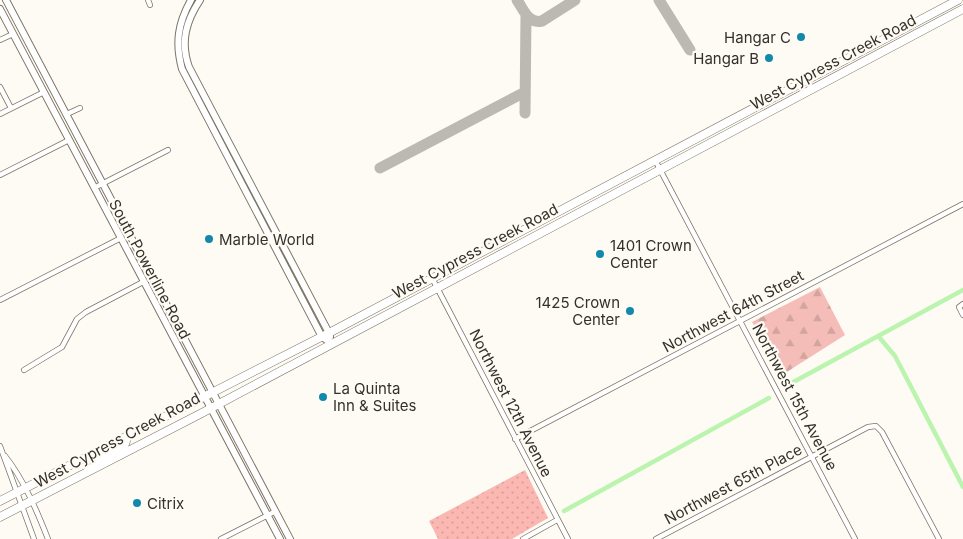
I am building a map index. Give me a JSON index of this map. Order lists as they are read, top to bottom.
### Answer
{
  "streets": {
    "main road": ["West Cypress Creek Road", "South Powerline Road"],
    "street": [
      "Northwest 64th Street",
      "Northwest 15th Avenue",
      "Northwest 12th Avenue",
      "Northwest 65th Place"
    ]
  },
  "crossings": [
    ["West Cypress Creek Road", "South Powerline Road"],
    ["West Cypress Creek Road", "Northwest 15th Avenue"],
    ["West Cypress Creek Road", "Northwest 12th Avenue"],
    ["Northwest 64th Street", "Northwest 15th Avenue"],
    ["Northwest 64th Street", "Northwest 12th Avenue"],
    ["Northwest 15th Avenue", "Northwest 65th Place"]
  ],
  "places": [
    "Hangar C",
    "Hangar B",
    "Marble World",
    "1401 Crown Center",
    "1425 Crown Center",
    "La Quinta Inn & Suites",
    "Citrix"
  ]
}
